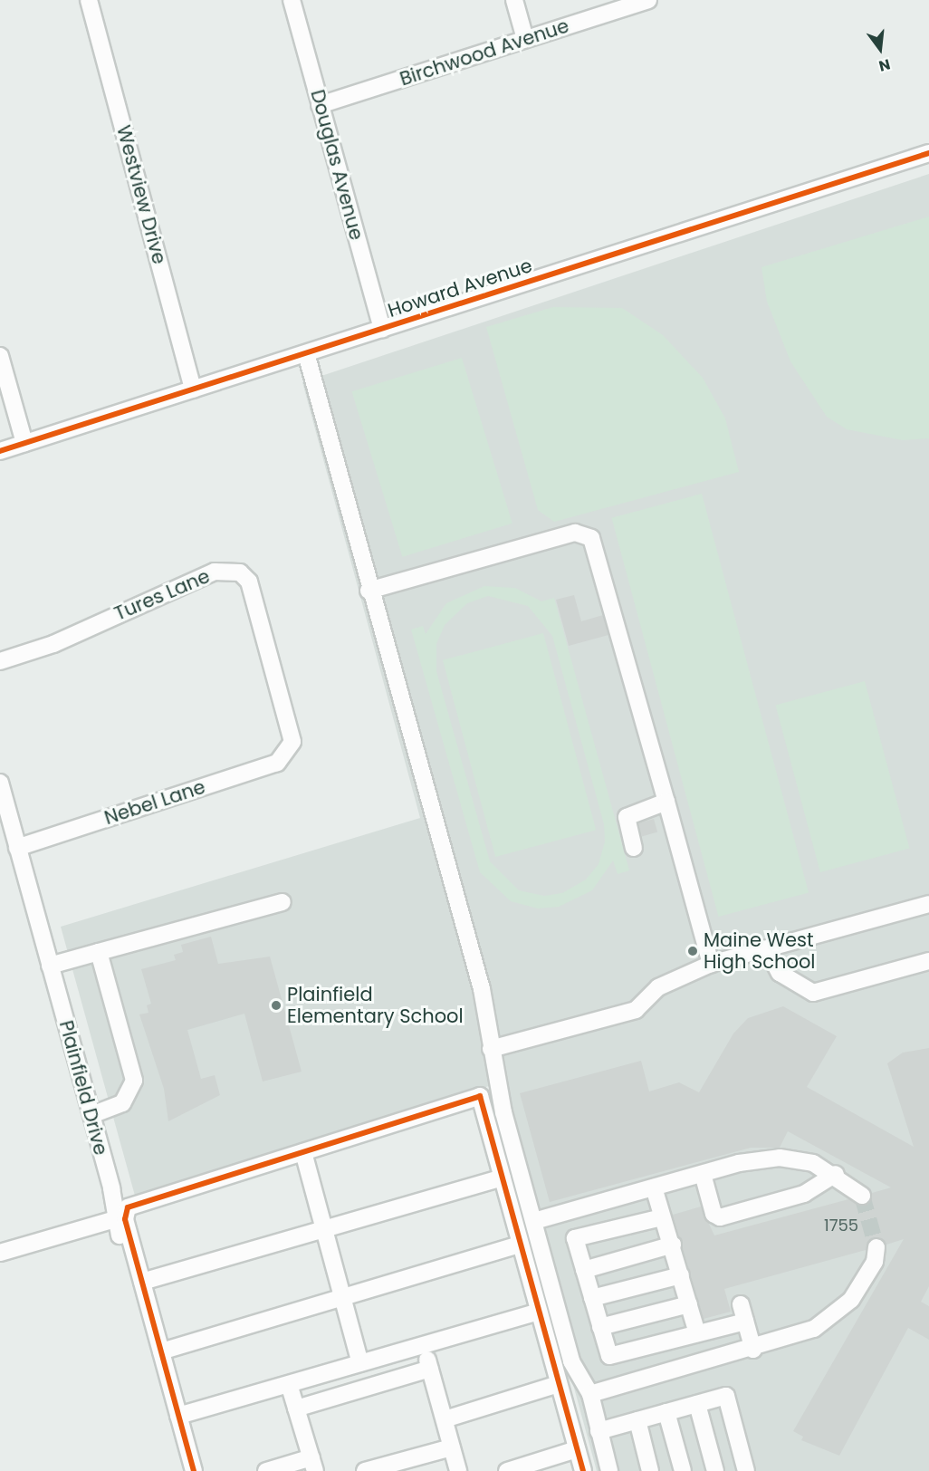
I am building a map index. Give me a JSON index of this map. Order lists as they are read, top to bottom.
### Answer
{
  "streets": {
    "street": [
      "Birchwood Avenue",
      "Douglas Avenue",
      "Westview Drive",
      "Howard Avenue",
      "Tures Lane",
      "Nebel Lane",
      "Plainfield Drive"
    ]
  },
  "crossings": [
    ["Birchwood Avenue", "Douglas Avenue"],
    ["Douglas Avenue", "Howard Avenue"],
    ["Westview Drive", "Howard Avenue"],
    ["Tures Lane", "Nebel Lane"],
    ["Nebel Lane", "Plainfield Drive"]
  ],
  "places": ["Maine West High School", "Plainfield Elementary School"],
  "house_numbers": ["1755"],
  "north": "bottom"
}
